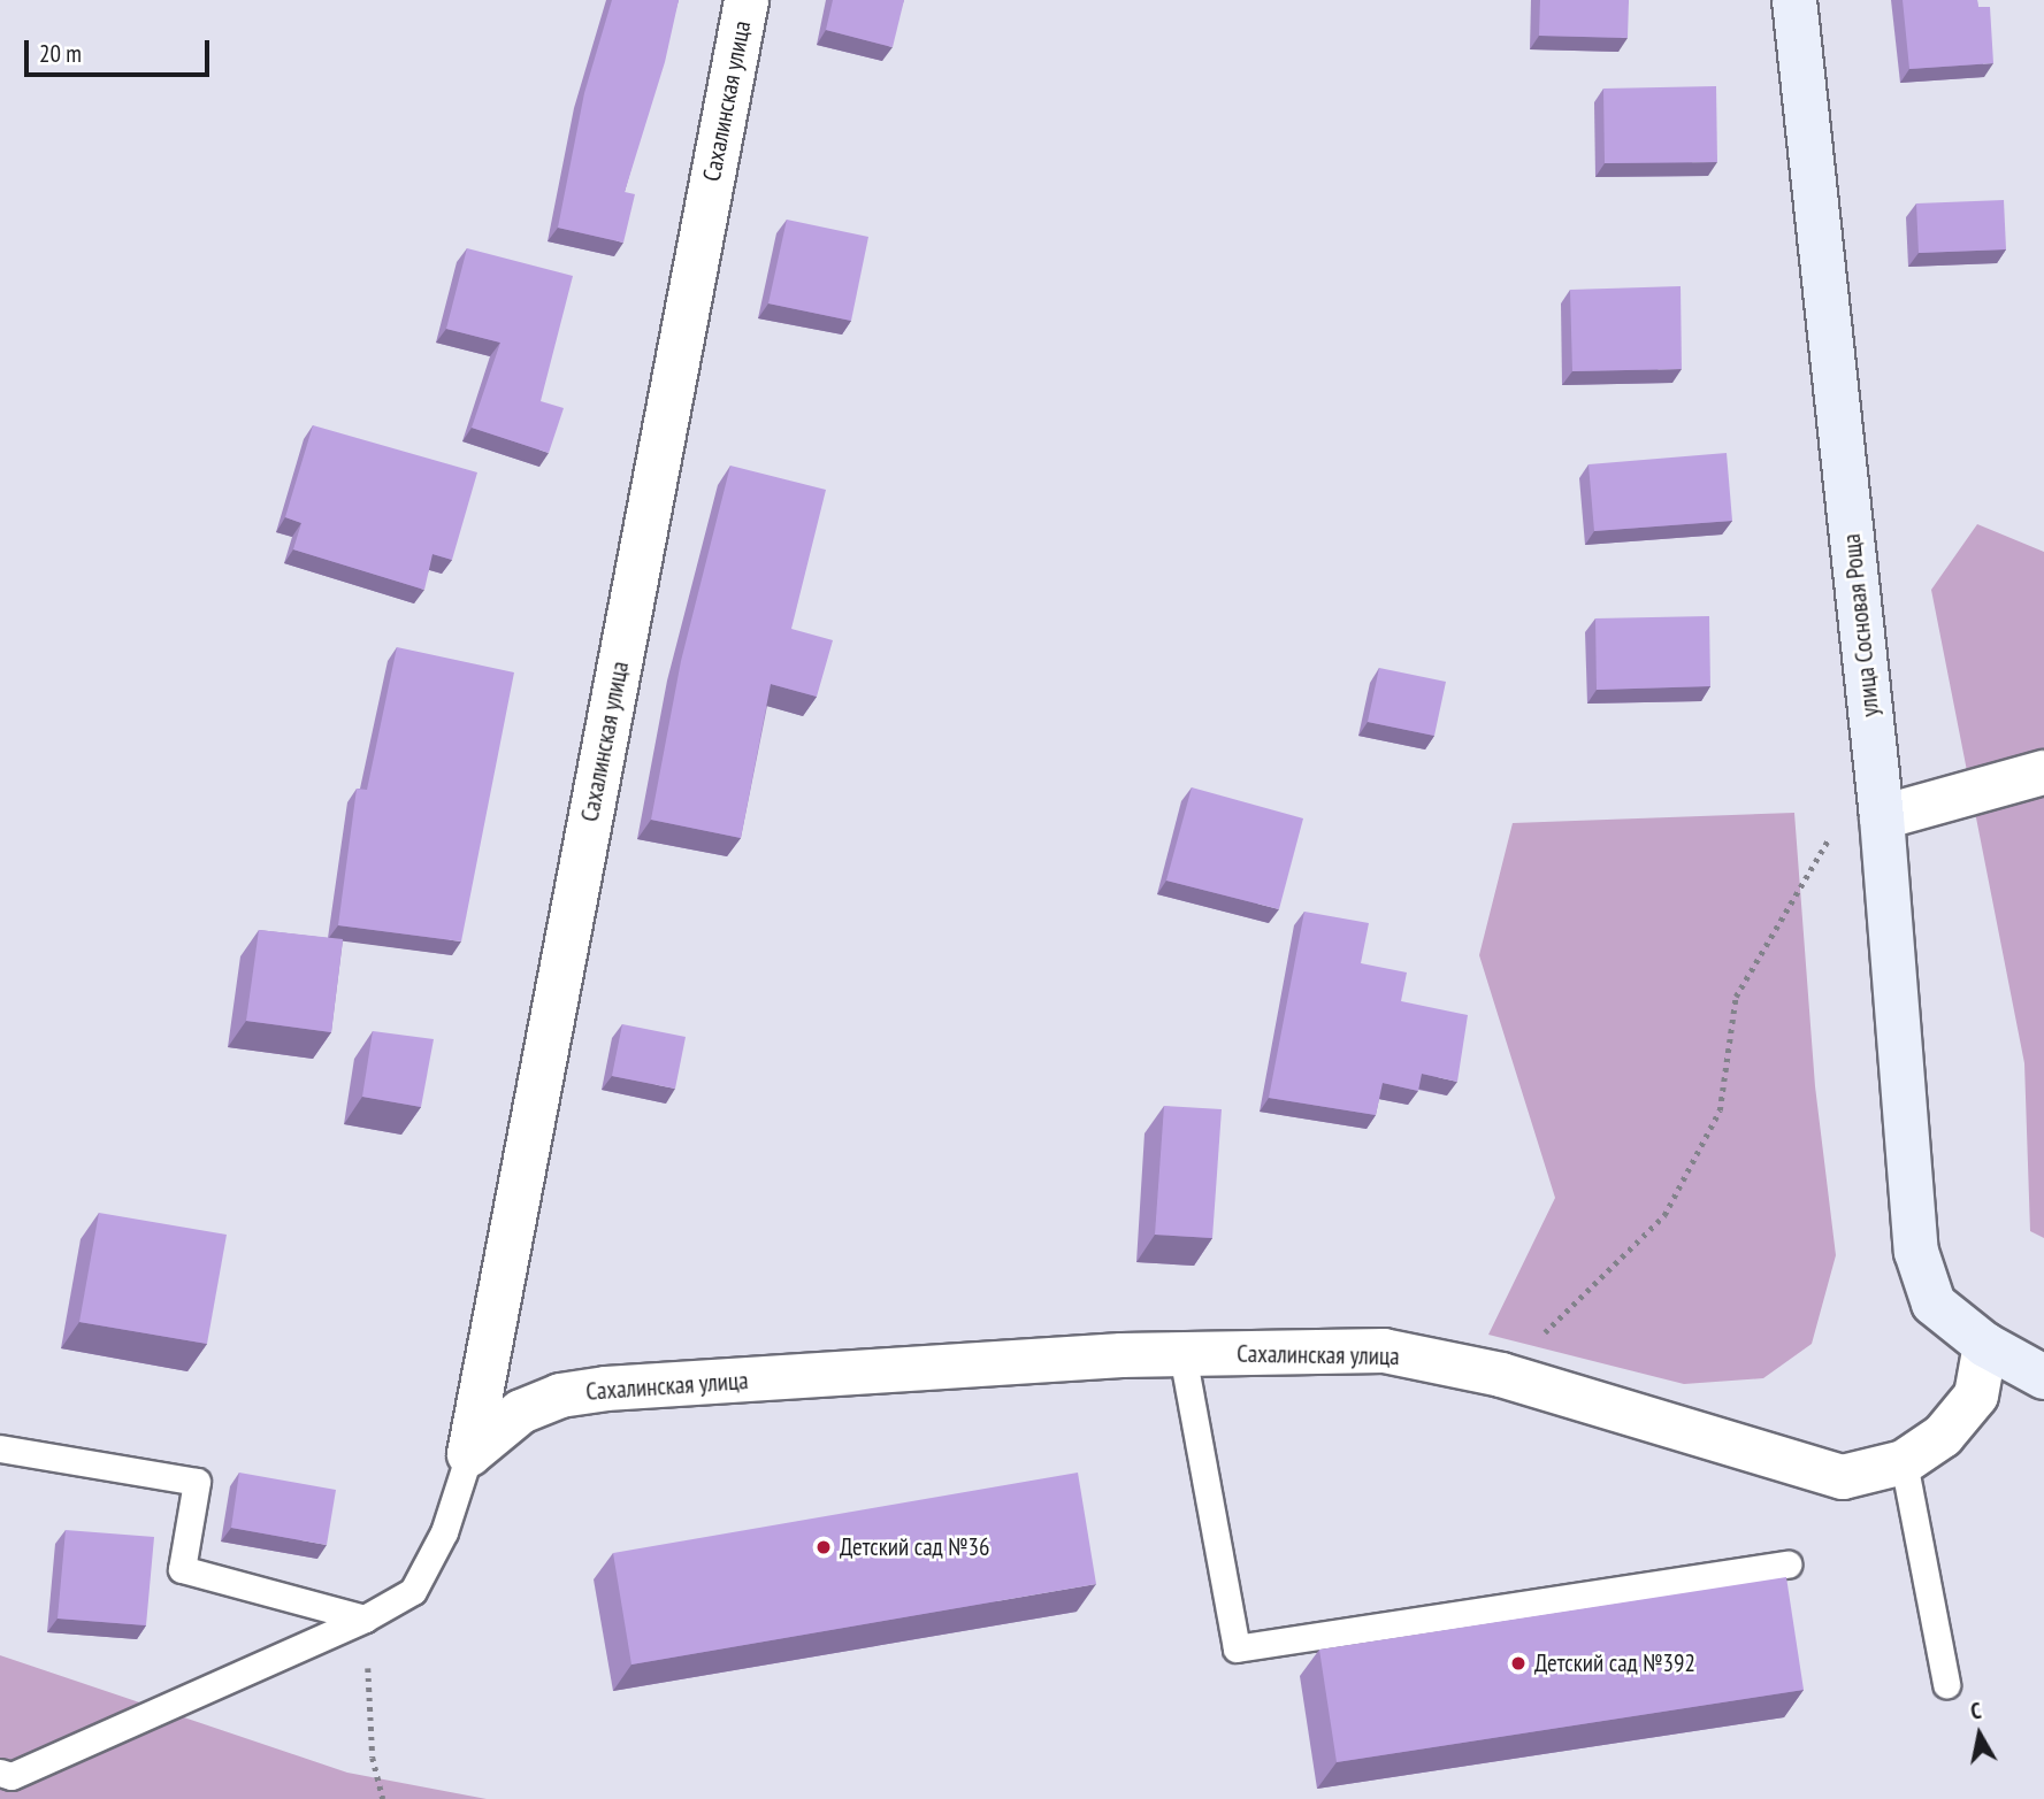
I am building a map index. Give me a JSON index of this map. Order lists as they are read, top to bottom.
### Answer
{
  "streets": {
    "main road": ["улица Сосновая Роща"],
    "street": ["Сахалинская улица"]
  },
  "crossings": [
    ["Сахалинская улица", "улица Сосновая Роща"]
  ],
  "places": ["Детский сад №36", "Детский сад №392"],
  "scale_bar": "20 m",
  "north": "top"
}
